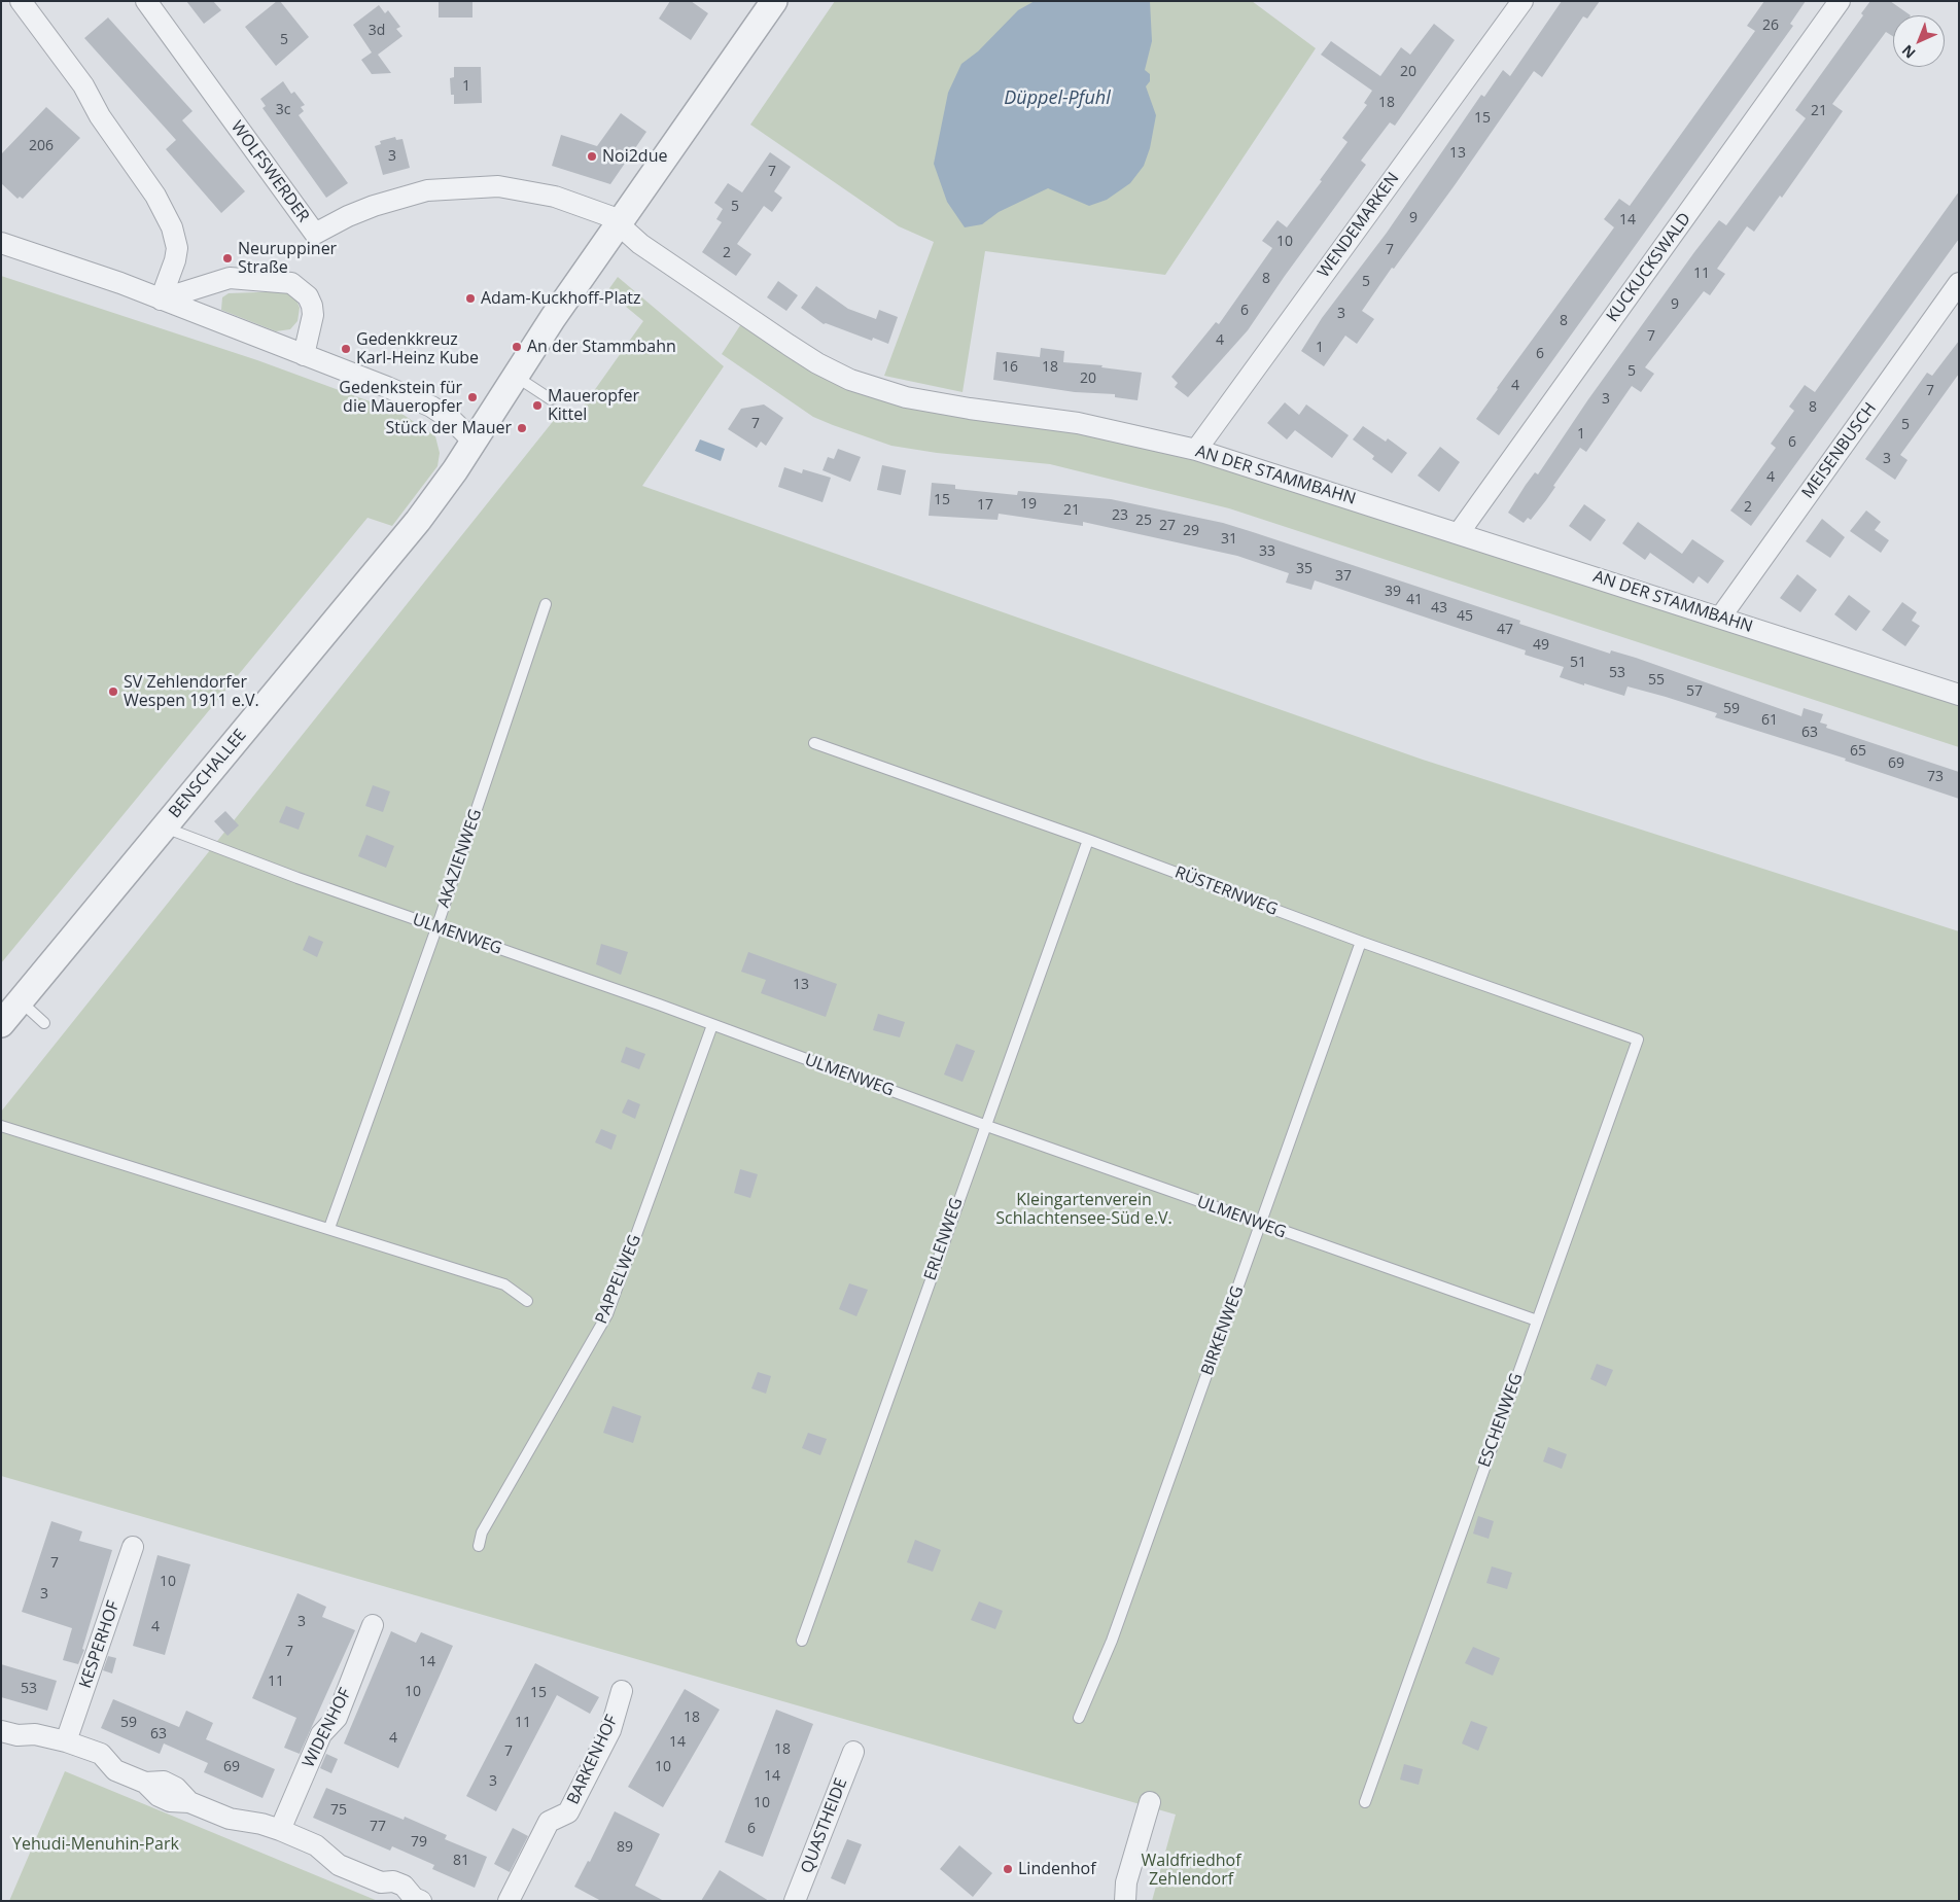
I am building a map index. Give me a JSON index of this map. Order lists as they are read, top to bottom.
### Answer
{
  "streets": {
    "street": [
      "WOLFSWERDER",
      "WENDEMARKEN",
      "KUCKUCKSWALD",
      "MEISENBUSCH",
      "AN DER STAMMBAHN",
      "BENSCHALLEE",
      "KESPERHOF",
      "WIDENHOF",
      "BARKENHOF",
      "QUASTHEIDE"
    ],
    "lane": [
      "AKAZIENWEG",
      "RÜSTERNWEG",
      "ULMENWEG",
      "ERLENWEG",
      "PAPPELWEG",
      "BIRKENWEG",
      "ESCHENWEG"
    ]
  },
  "crossings": [
    ["WOLFSWERDER", "AN DER STAMMBAHN"],
    ["WOLFSWERDER", "BENSCHALLEE"],
    ["WENDEMARKEN", "AN DER STAMMBAHN"],
    ["KUCKUCKSWALD", "AN DER STAMMBAHN"],
    ["MEISENBUSCH", "AN DER STAMMBAHN"],
    ["AN DER STAMMBAHN", "BENSCHALLEE"],
    ["BENSCHALLEE", "ULMENWEG"],
    ["AKAZIENWEG", "ULMENWEG"],
    ["RÜSTERNWEG", "ERLENWEG"],
    ["RÜSTERNWEG", "BIRKENWEG"],
    ["RÜSTERNWEG", "ESCHENWEG"],
    ["ULMENWEG", "ERLENWEG"],
    ["ULMENWEG", "PAPPELWEG"],
    ["ULMENWEG", "BIRKENWEG"],
    ["ULMENWEG", "ESCHENWEG"]
  ],
  "water": ["Düppel-Pfuhl"],
  "parks": ["Kleingartenverein Schlachtensee-Süd e.V.", "Yehudi-Menuhin-Park", "Waldfriedhof Zehlendorf"],
  "places": [
    "Noi2due",
    "Neuruppiner Straße",
    "Adam-Kuckhoff-Platz",
    "An der Stammbahn",
    "Gedenkkreuz Karl-Heinz Kube",
    "Gedenkstein für die Maueropfer",
    "Maueropfer Kittel",
    "Stück der Mauer",
    "SV Zehlendorfer Wespen 1911 e.V.",
    "Lindenhof"
  ],
  "house_numbers": [
    "26",
    "3d",
    "5",
    "20",
    "1",
    "18",
    "3c",
    "21",
    "15",
    "206",
    "13",
    "3",
    "7",
    "5",
    "9",
    "14",
    "10",
    "7",
    "2",
    "11",
    "8",
    "5",
    "9",
    "6",
    "3",
    "8",
    "7",
    "4",
    "1",
    "6",
    "16",
    "18",
    "5",
    "20",
    "4",
    "7",
    "3",
    "8",
    "7",
    "5",
    "1",
    "6",
    "3",
    "4",
    "15",
    "19",
    "17",
    "2",
    "21",
    "23",
    "25",
    "27",
    "29",
    "31",
    "33",
    "35",
    "37",
    "39",
    "41",
    "43",
    "45",
    "47",
    "49",
    "51",
    "53",
    "55",
    "57",
    "59",
    "61",
    "63",
    "65",
    "69",
    "73",
    "13",
    "7",
    "10",
    "3",
    "3",
    "4",
    "7",
    "14",
    "11",
    "53",
    "10",
    "15",
    "18",
    "59",
    "11",
    "63",
    "4",
    "14",
    "18",
    "7",
    "69",
    "10",
    "14",
    "3",
    "10",
    "75",
    "77",
    "6",
    "79",
    "89",
    "81"
  ],
  "north": "bottom left"
}
